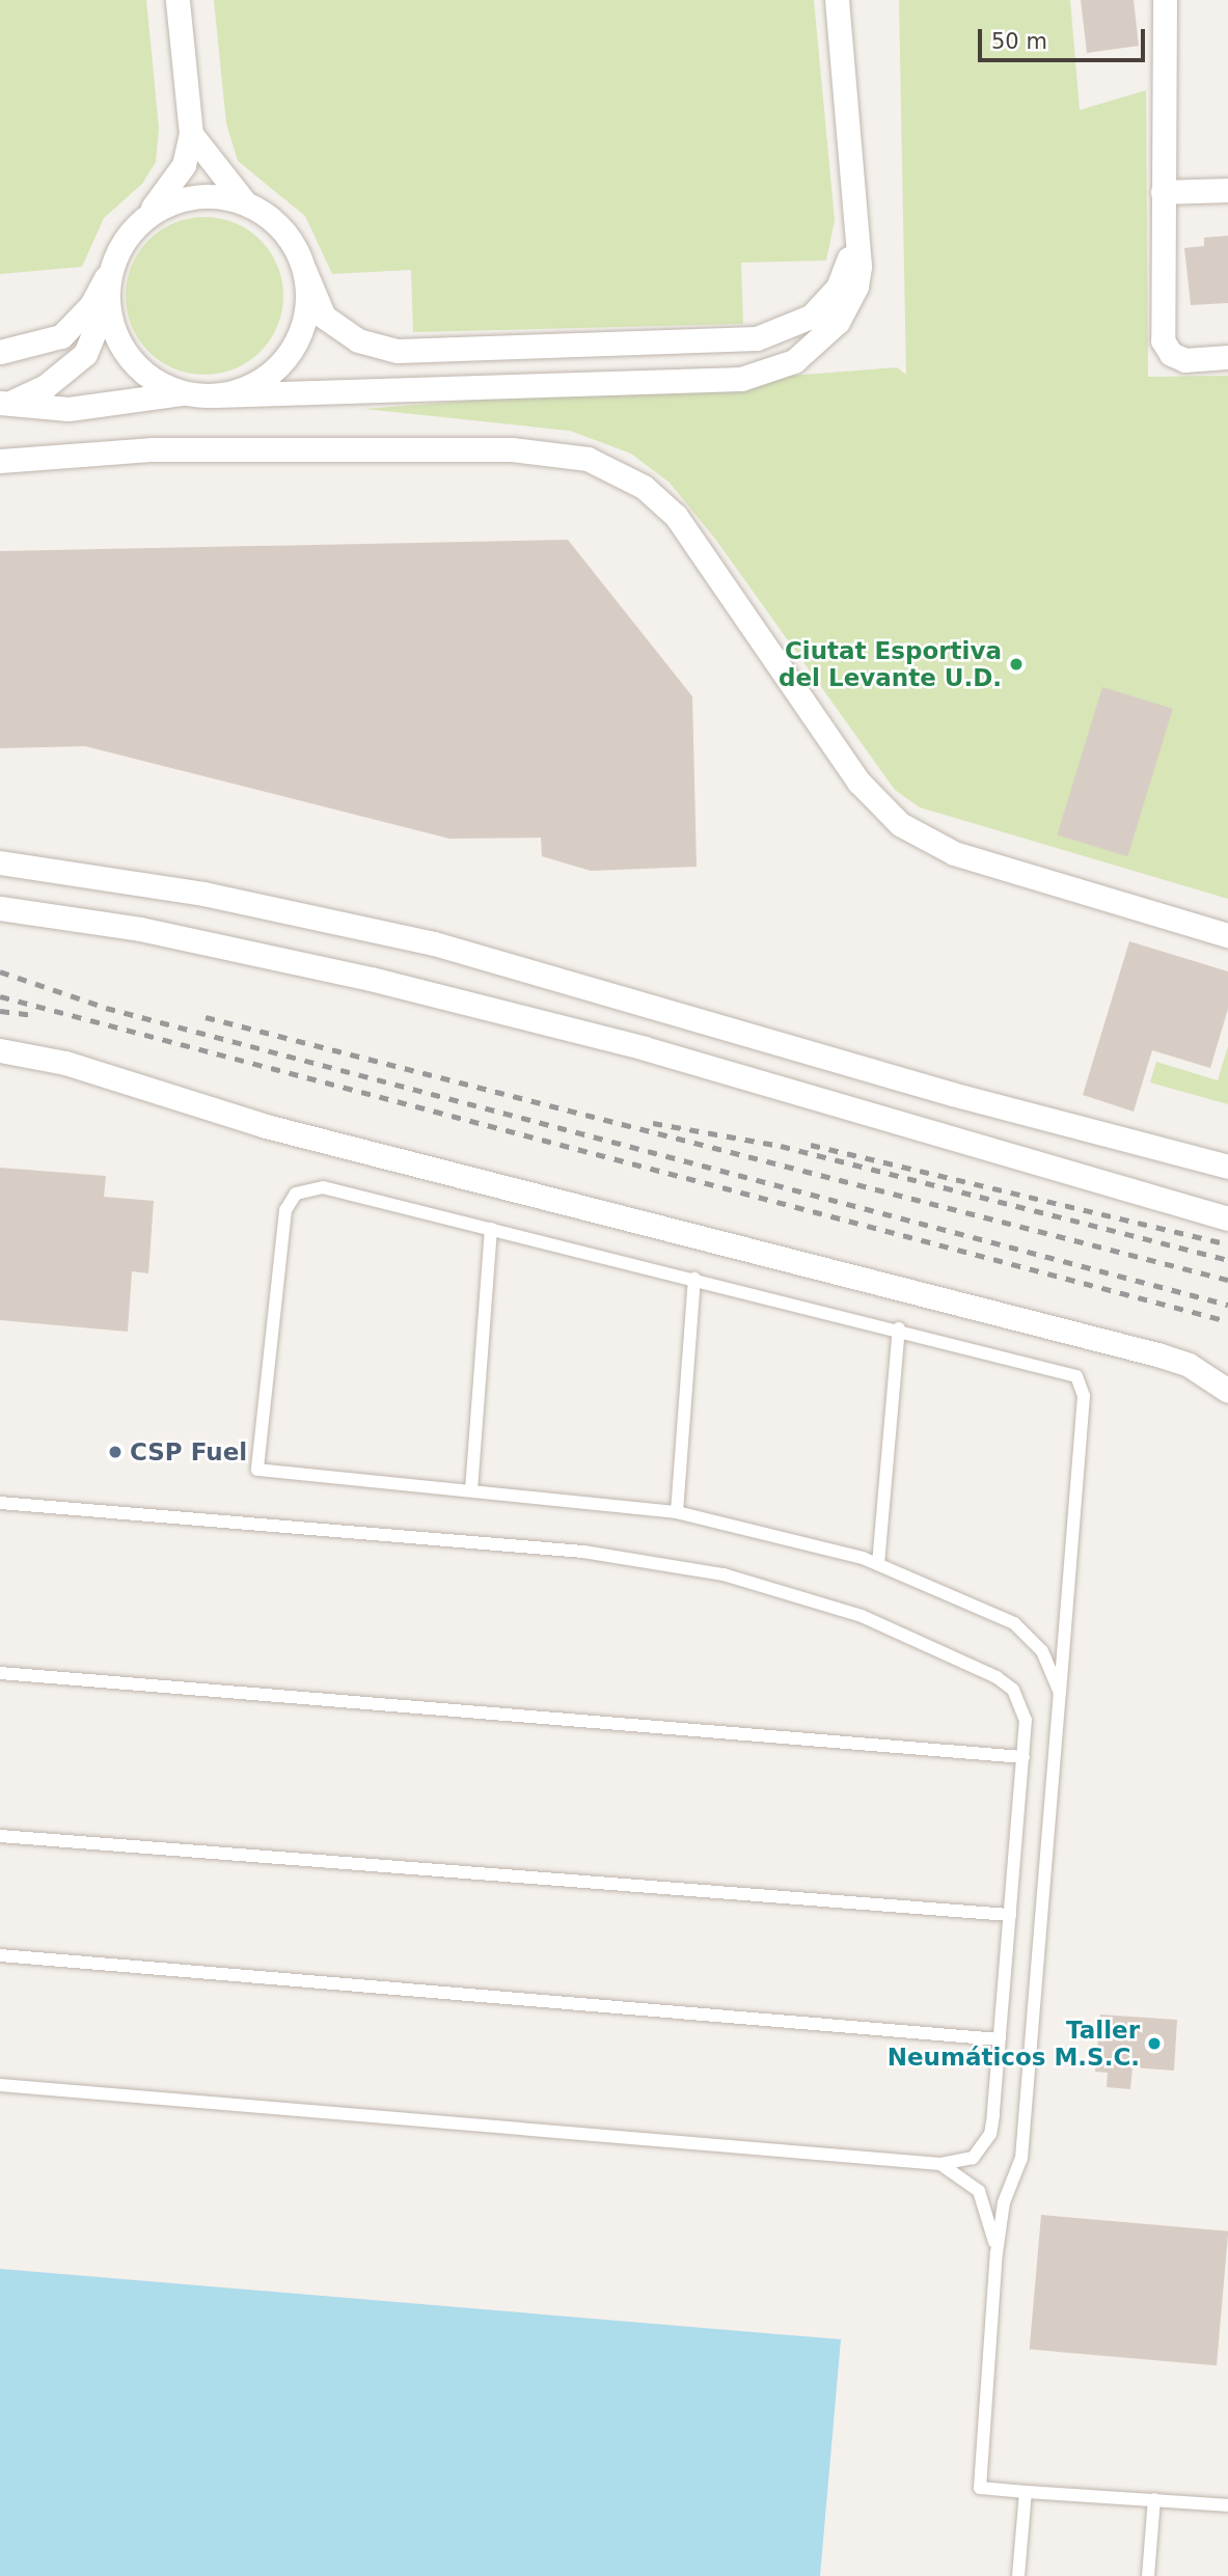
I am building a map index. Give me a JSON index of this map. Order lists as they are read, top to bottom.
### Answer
{
  "places": ["Ciutat Esportiva del Levante U.D.", "CSP Fuel", "Taller Neumáticos M.S.C."],
  "scale_bar": "50 m"
}
